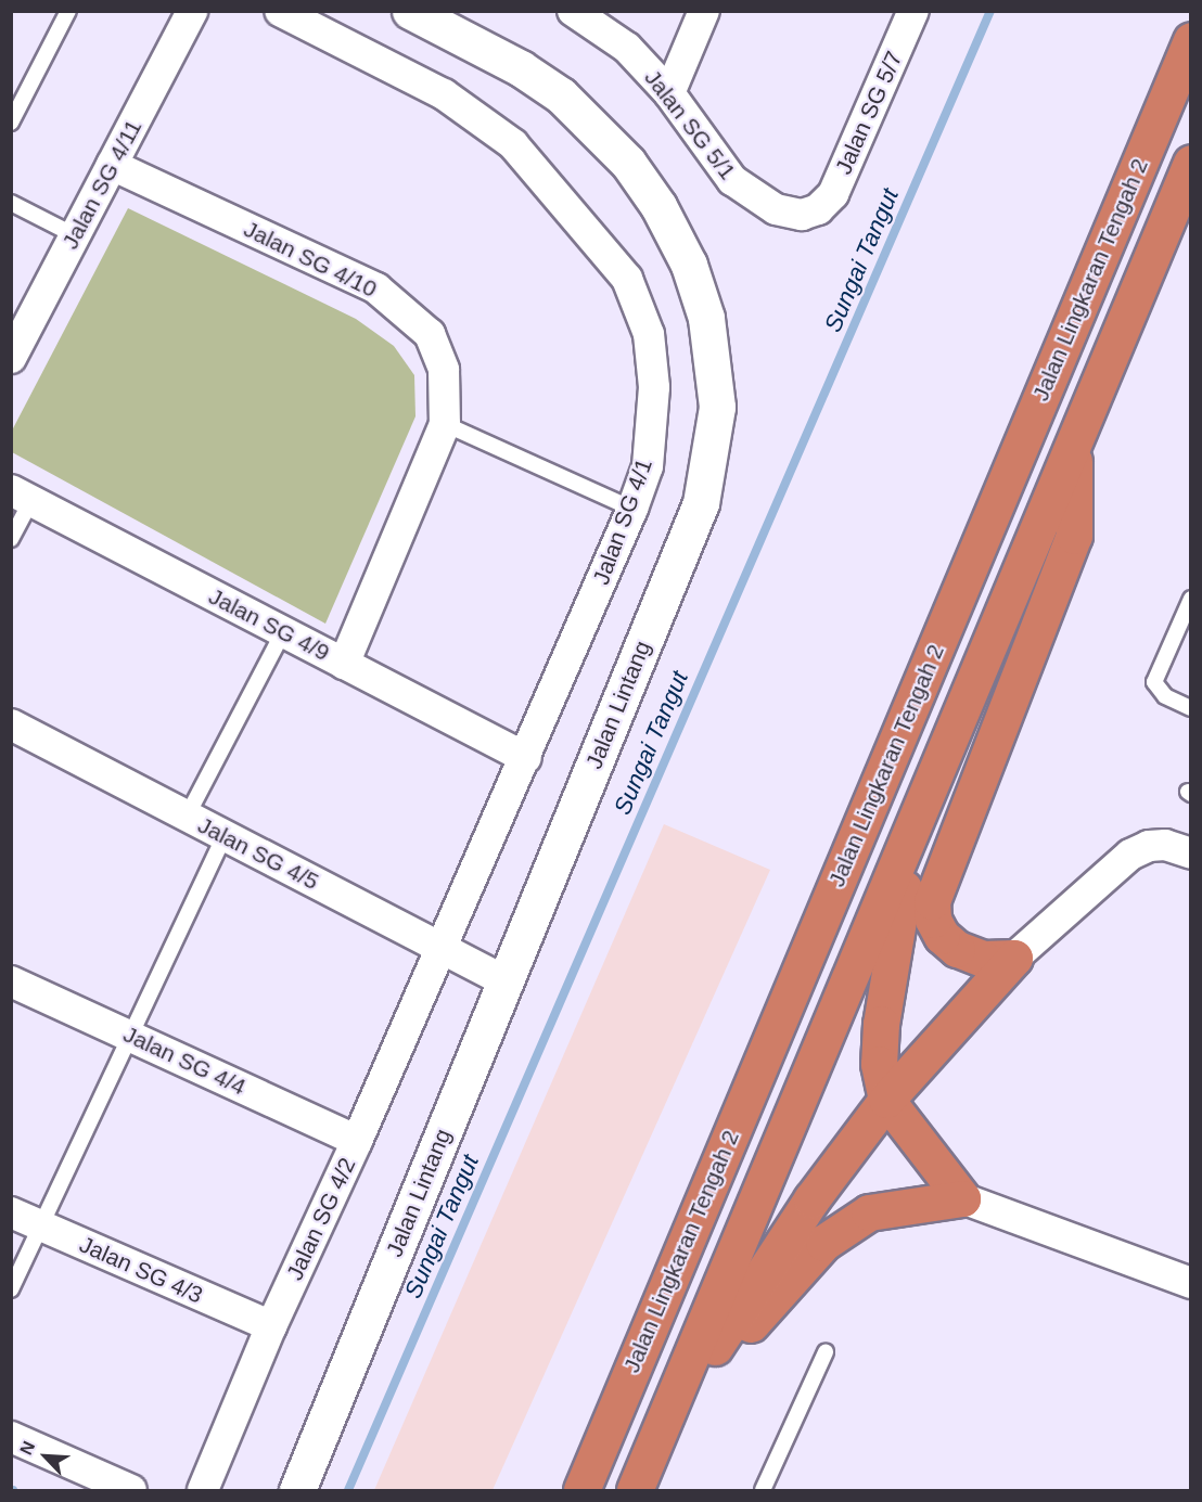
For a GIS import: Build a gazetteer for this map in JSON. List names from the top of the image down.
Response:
{
  "streets": {
    "highway": ["Jalan Lingkaran Tengah 2"],
    "street": [
      "Jalan SG 5/7",
      "Jalan SG 5/1",
      "Jalan SG 4/11",
      "Jalan SG 4/10",
      "Jalan SG 4/1",
      "Jalan SG 4/9",
      "Jalan Lintang",
      "Jalan SG 4/5",
      "Jalan SG 4/4",
      "Jalan SG 4/2",
      "Jalan SG 4/3"
    ]
  },
  "crossings": [
    ["Jalan SG 5/7", "Jalan SG 5/1"],
    ["Jalan SG 4/11", "Jalan SG 4/10"],
    ["Jalan SG 4/10", "Jalan SG 4/9"],
    ["Jalan SG 4/1", "Jalan SG 4/9"],
    ["Jalan SG 4/1", "Jalan SG 4/5"],
    ["Jalan SG 4/1", "Jalan SG 4/2"],
    ["Jalan Lintang", "Jalan SG 4/5"],
    ["Jalan SG 4/5", "Jalan SG 4/2"],
    ["Jalan SG 4/4", "Jalan SG 4/2"],
    ["Jalan SG 4/2", "Jalan SG 4/3"]
  ],
  "water": ["Sungai Tangut"],
  "north": "top left"
}
